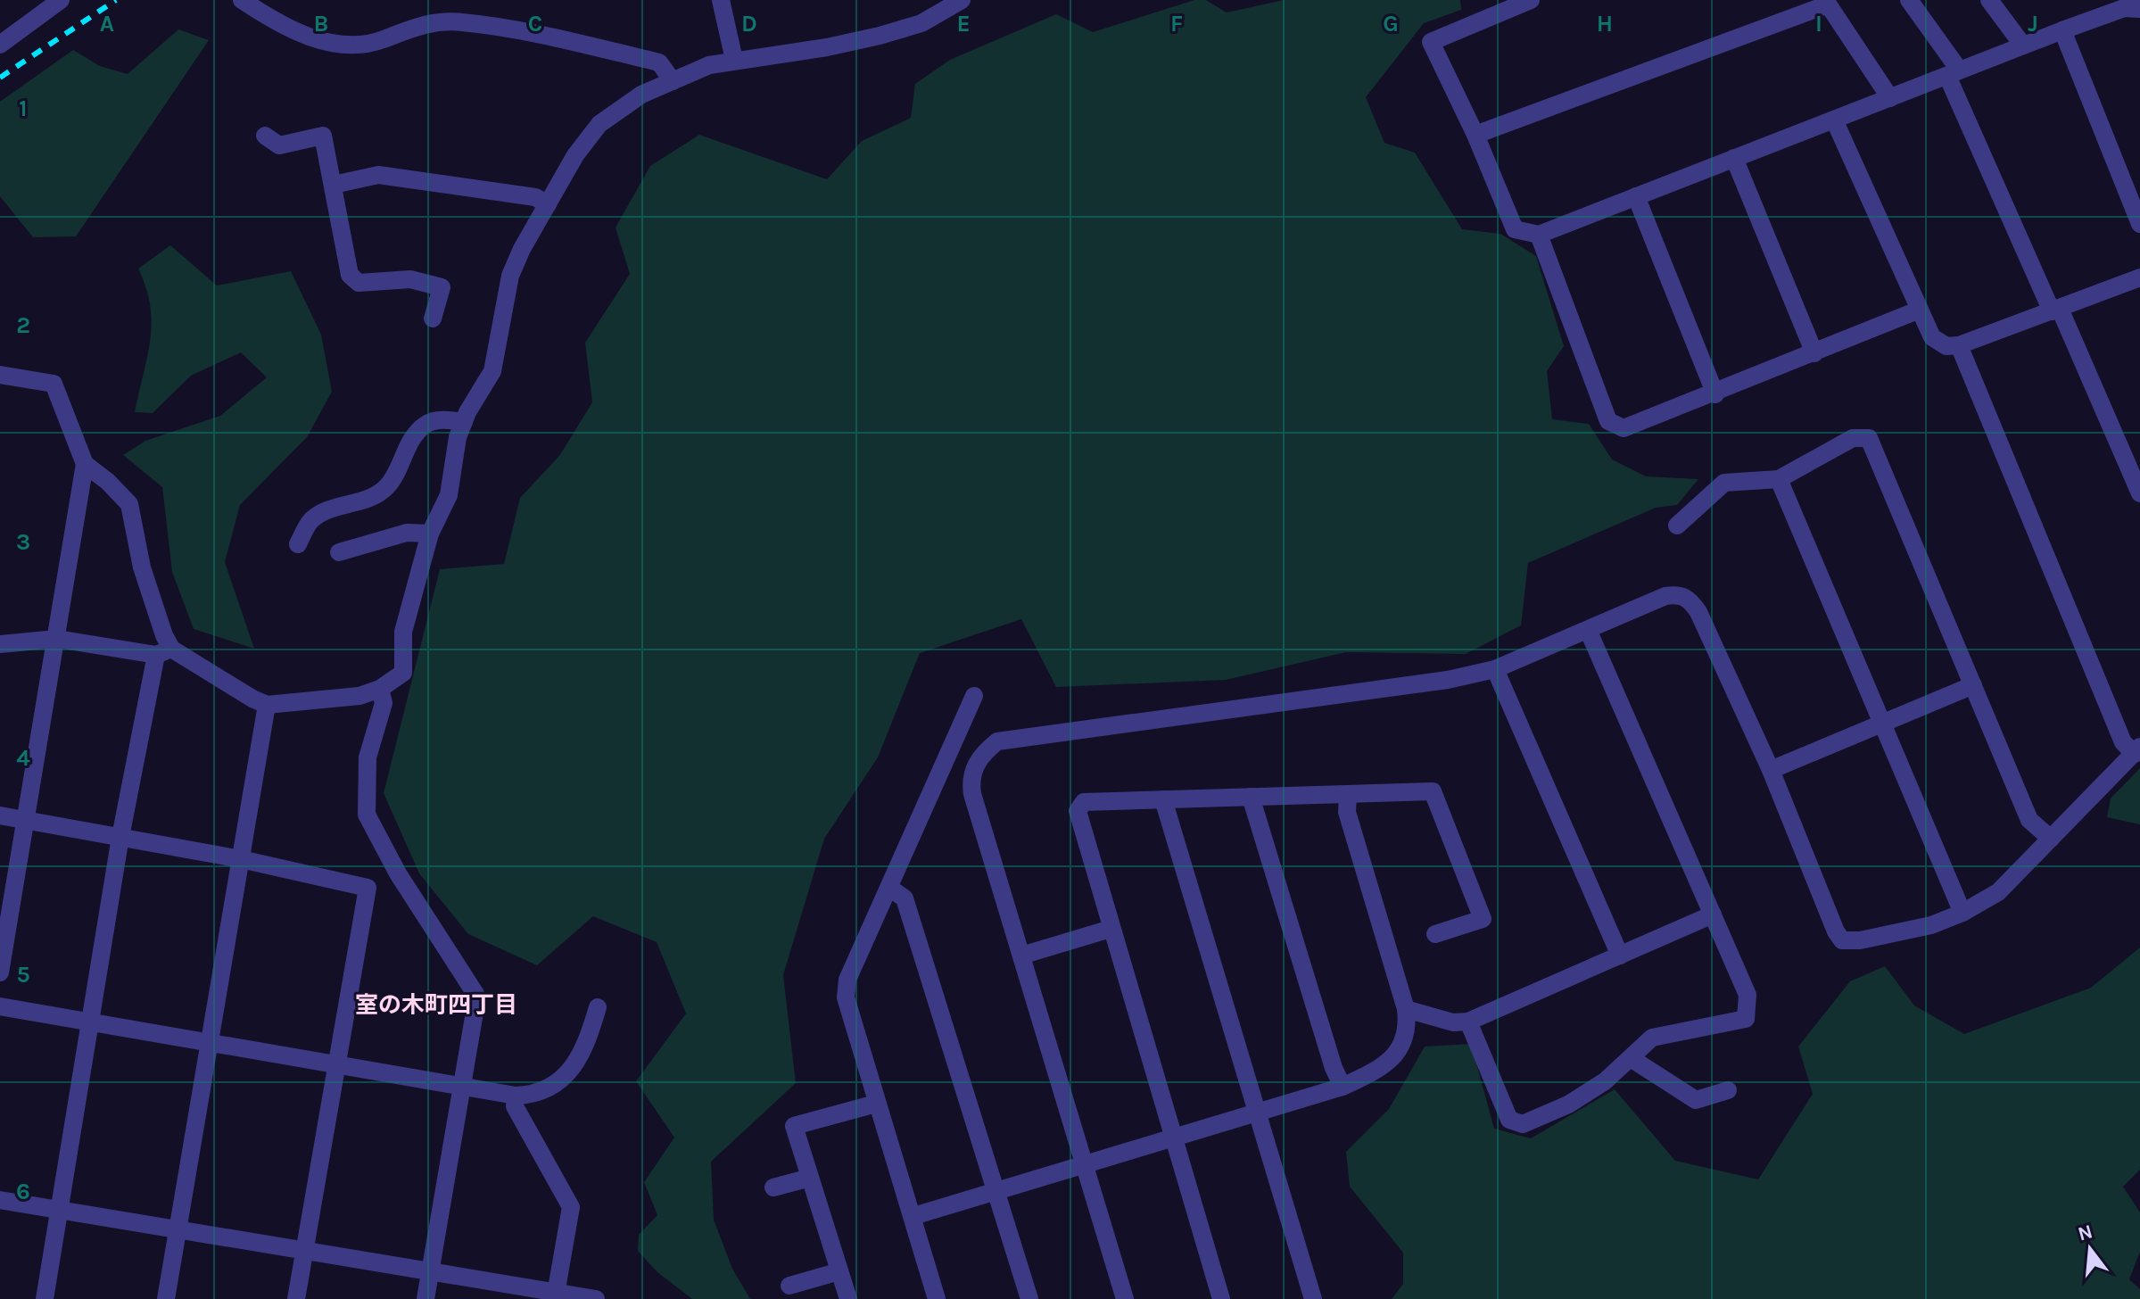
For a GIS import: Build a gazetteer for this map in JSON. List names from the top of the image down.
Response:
{
  "districts": ["室の木町四丁目"],
  "north": "top",
  "grid": {
    "columns": [
      "A",
      "B",
      "C",
      "D",
      "E",
      "F",
      "G",
      "H",
      "I",
      "J"
    ],
    "rows": [
      "1",
      "2",
      "3",
      "4",
      "5",
      "6"
    ]
  }
}
